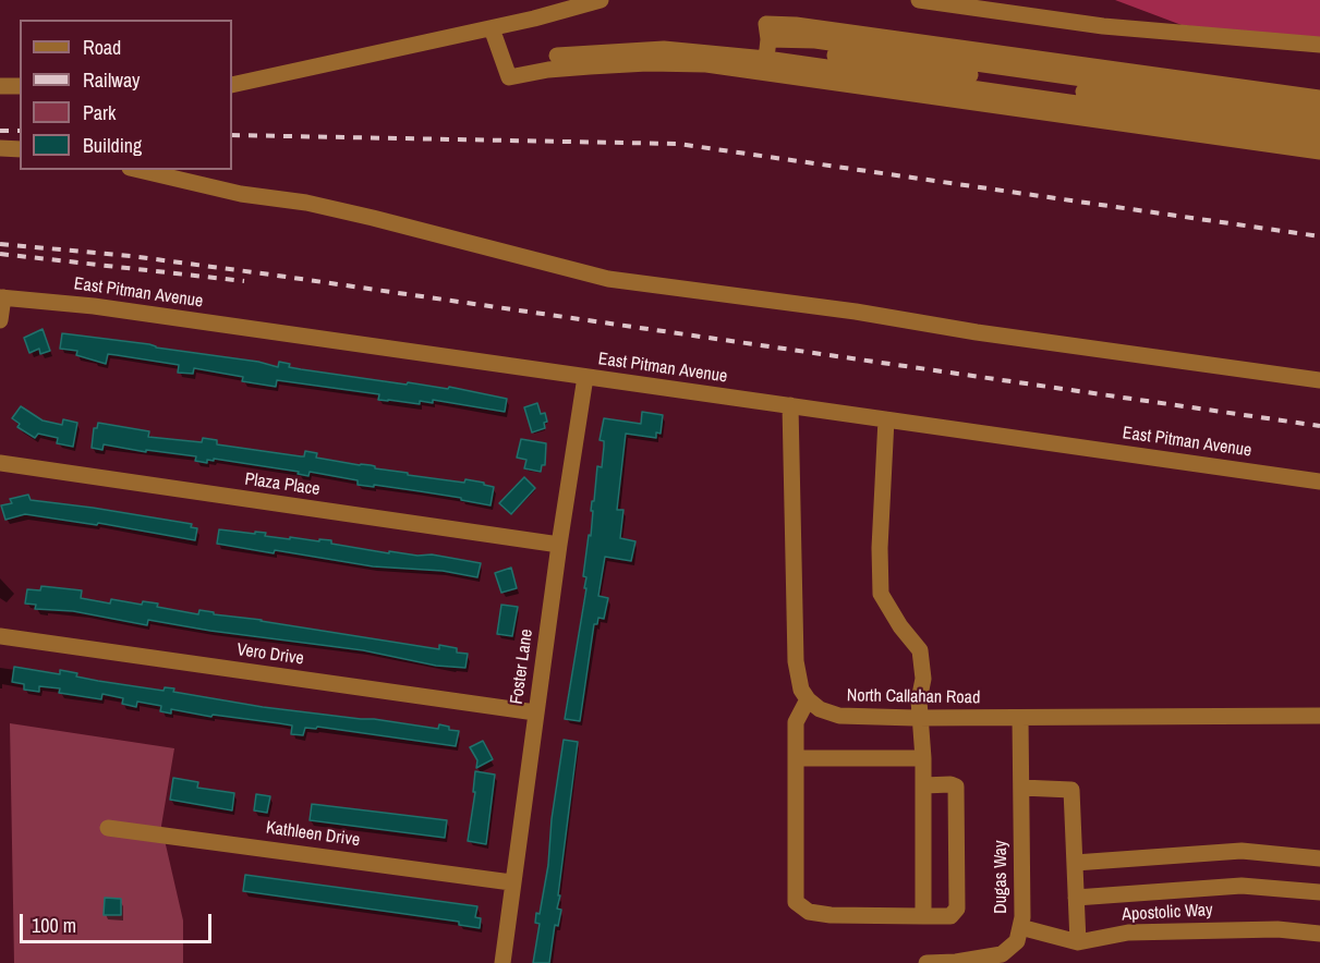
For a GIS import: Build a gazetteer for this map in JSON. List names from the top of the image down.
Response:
{
  "streets": {
    "street": [
      "East Pitman Avenue",
      "Plaza Place",
      "Vero Drive",
      "Foster Lane",
      "North Callahan Road",
      "Kathleen Drive",
      "Dugas Way",
      "Apostolic Way"
    ]
  },
  "crossings": [
    ["East Pitman Avenue", "Foster Lane"],
    ["Plaza Place", "Foster Lane"],
    ["Vero Drive", "Foster Lane"],
    ["Foster Lane", "Kathleen Drive"],
    ["North Callahan Road", "Dugas Way"],
    ["Dugas Way", "Apostolic Way"]
  ],
  "legend": [
    "Road",
    "Railway",
    "Park",
    "Building"
  ],
  "scale_bar": "100 m"
}
